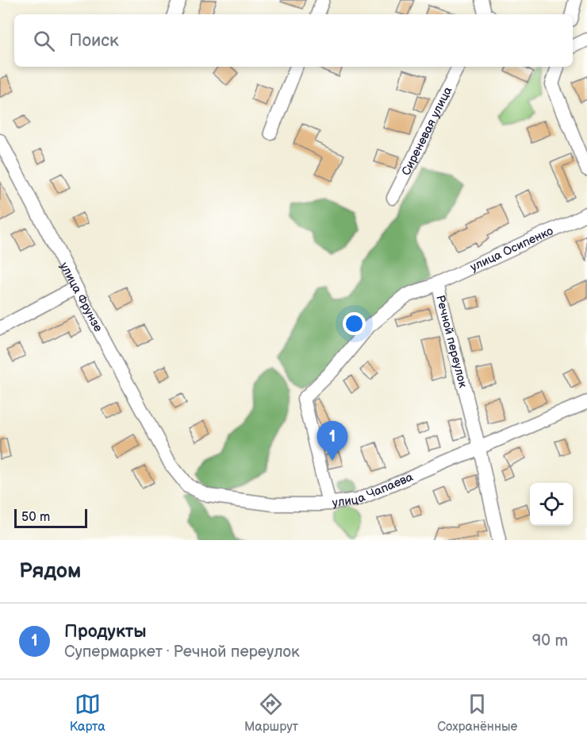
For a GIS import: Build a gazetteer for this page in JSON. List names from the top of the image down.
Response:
{
  "streets": {
    "street": [
      "Сиреневая улица",
      "улица Осипенко",
      "улица Фрунзе",
      "Речной переулок",
      "улица Чапаева"
    ]
  },
  "crossings": [
    ["улица Осипенко", "Речной переулок"],
    ["улица Фрунзе", "улица Чапаева"],
    ["Речной переулок", "улица Чапаева"]
  ],
  "scale_bar": "50 m",
  "page": {
    "search": "Поиск",
    "pins": "1",
    "scale": "50 m",
    "heading": "Рядом",
    "list": [
      {
        "mark": "1",
        "name": "Продукты",
        "note": "Супермаркет · Речной переулок",
        "value": "90 m"
      }
    ],
    "nav": ["Карта", "Маршрут", "Сохранённые"]
  }
}
